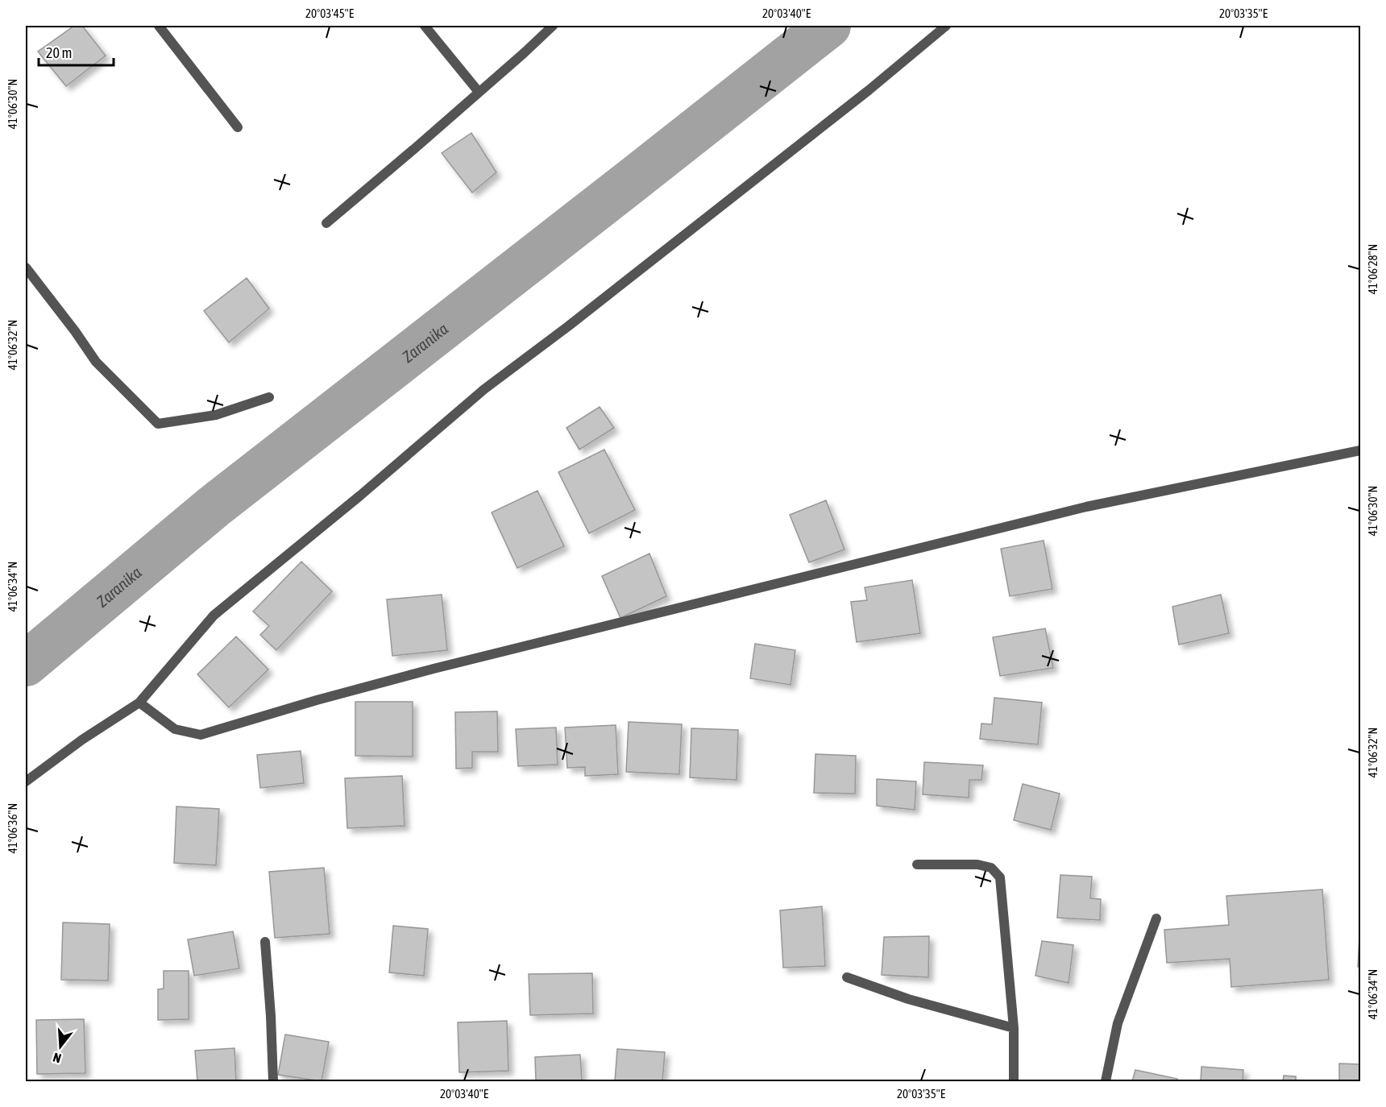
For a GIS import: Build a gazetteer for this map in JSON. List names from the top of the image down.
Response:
{
  "water": ["Zaranika"],
  "scale_bar": "20 m",
  "north": "bottom",
  "coordinates": [
    "20°03'45\"E",
    "20°03'40\"E",
    "20°03'35\"E",
    "41°06'30\"N",
    "41°06'28\"N",
    "41°06'32\"N",
    "41°06'34\"N",
    "41°06'36\"N"
  ]
}
